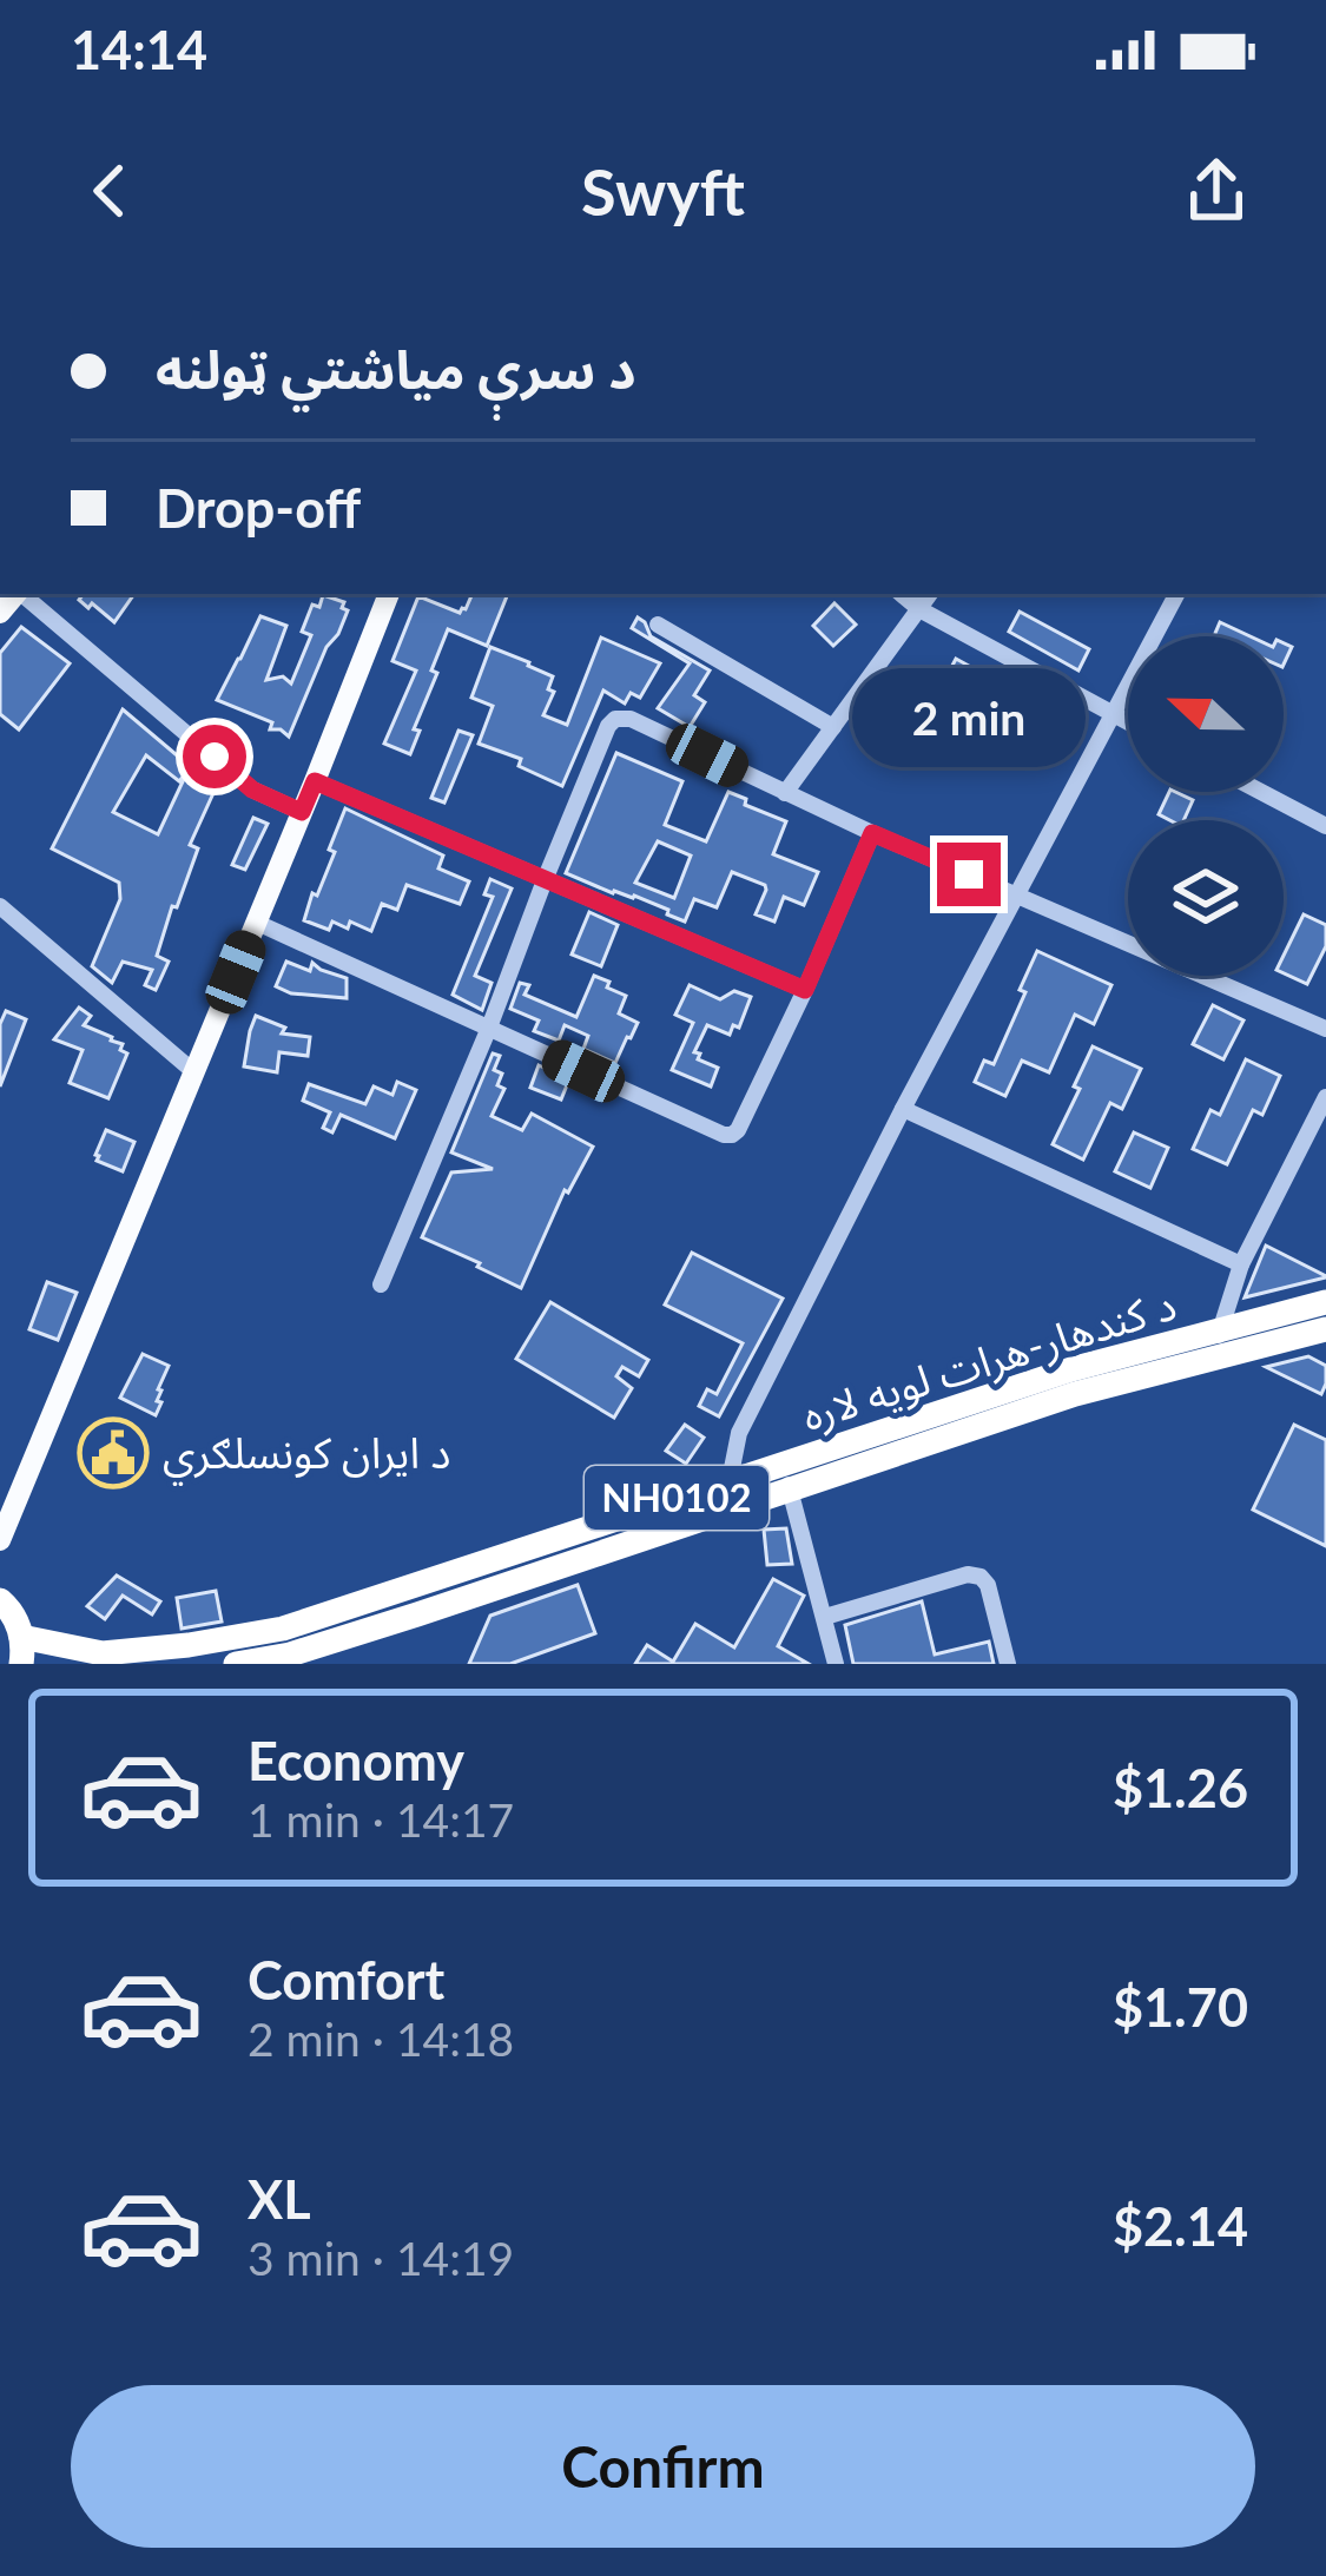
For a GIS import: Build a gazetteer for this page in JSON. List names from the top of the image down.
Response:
{
  "streets": {
    "highway": ["د کندهار-هرات لويه لاره", "NH0102"]
  },
  "crossings": [
    ["د کندهار-هرات لويه لاره", "NH0102"]
  ],
  "places": {
    "public building": ["د ايران کونسلګري"]
  },
  "north": "left",
  "page": {
    "status": "14:14",
    "header": "Swyft",
    "banner": ["د سرې مياشتي ټولنه", "Drop-off"],
    "bubble": "2 min",
    "list": [
      {
        "name": "Economy",
        "note": "1 min · 14:17",
        "value": "$1.26"
      },
      {
        "name": "Comfort",
        "note": "2 min · 14:18",
        "value": "$1.70"
      },
      {
        "name": "XL",
        "note": "3 min · 14:19",
        "value": "$2.14"
      }
    ],
    "buttons": "Confirm"
  }
}
